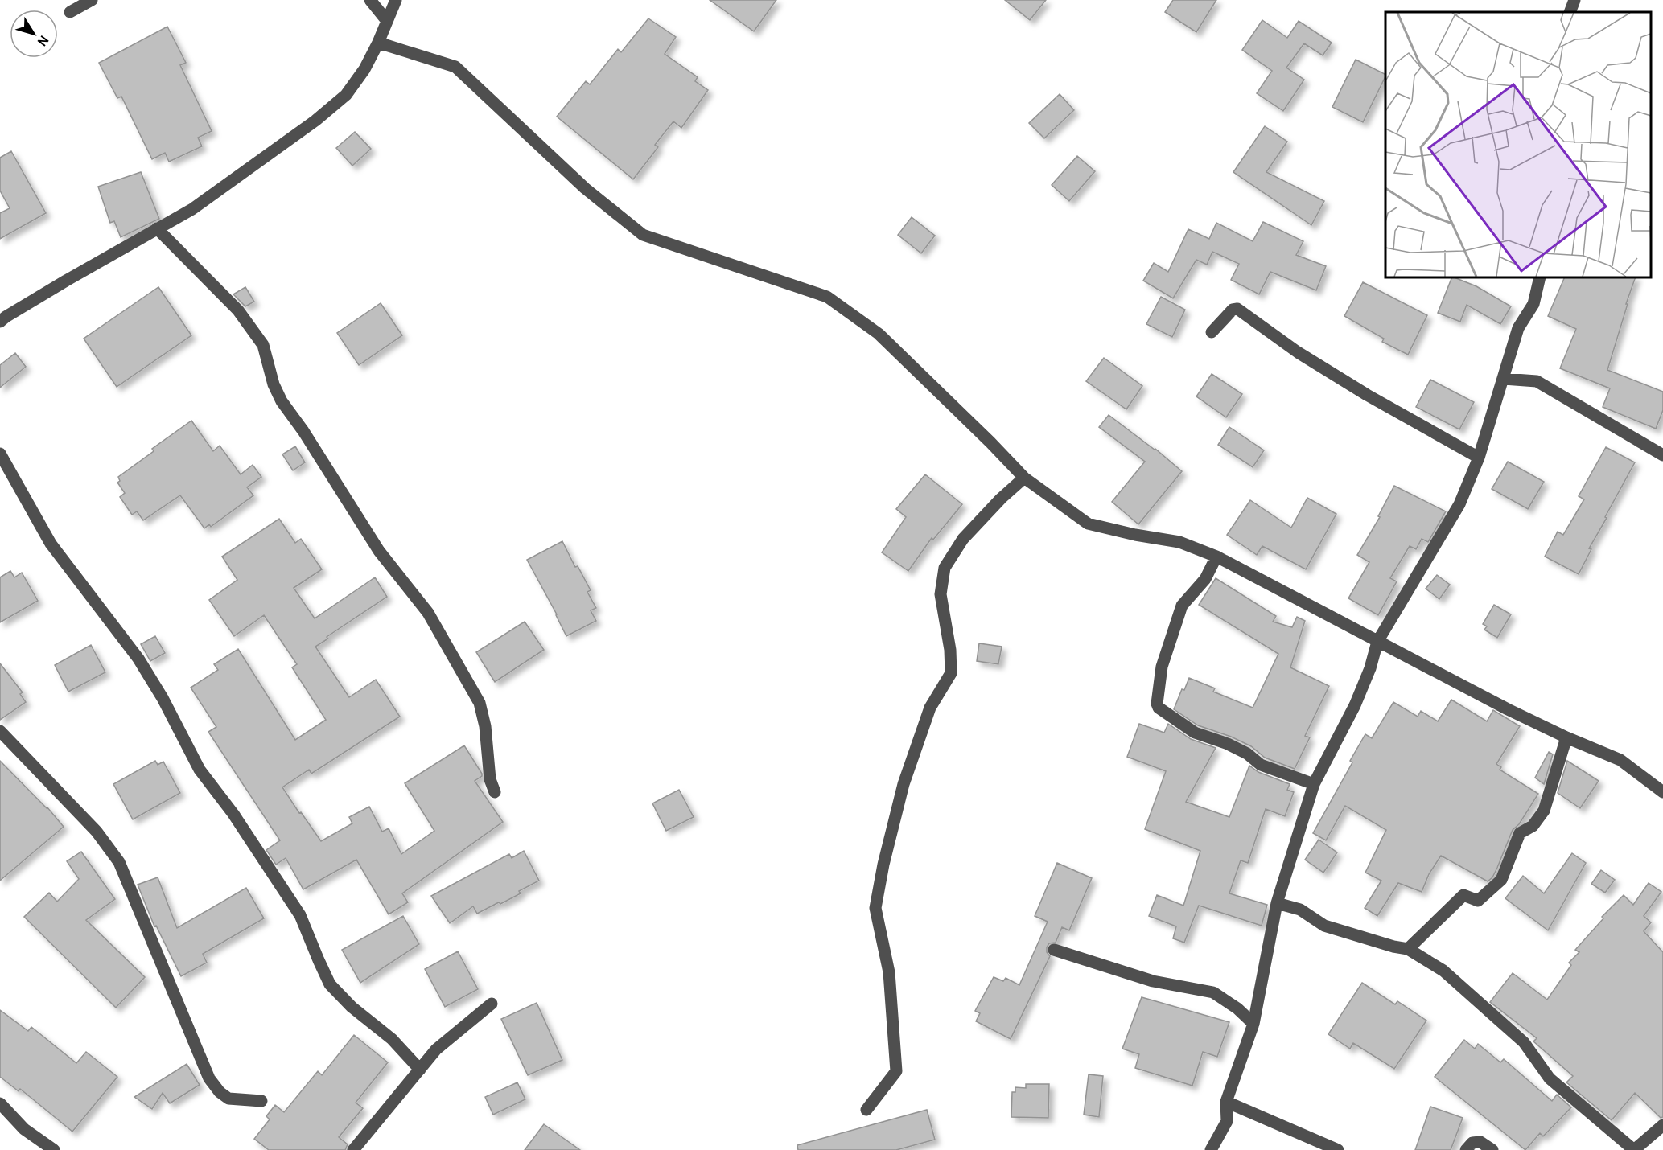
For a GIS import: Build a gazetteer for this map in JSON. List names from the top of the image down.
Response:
{
  "north": "bottom right"
}
